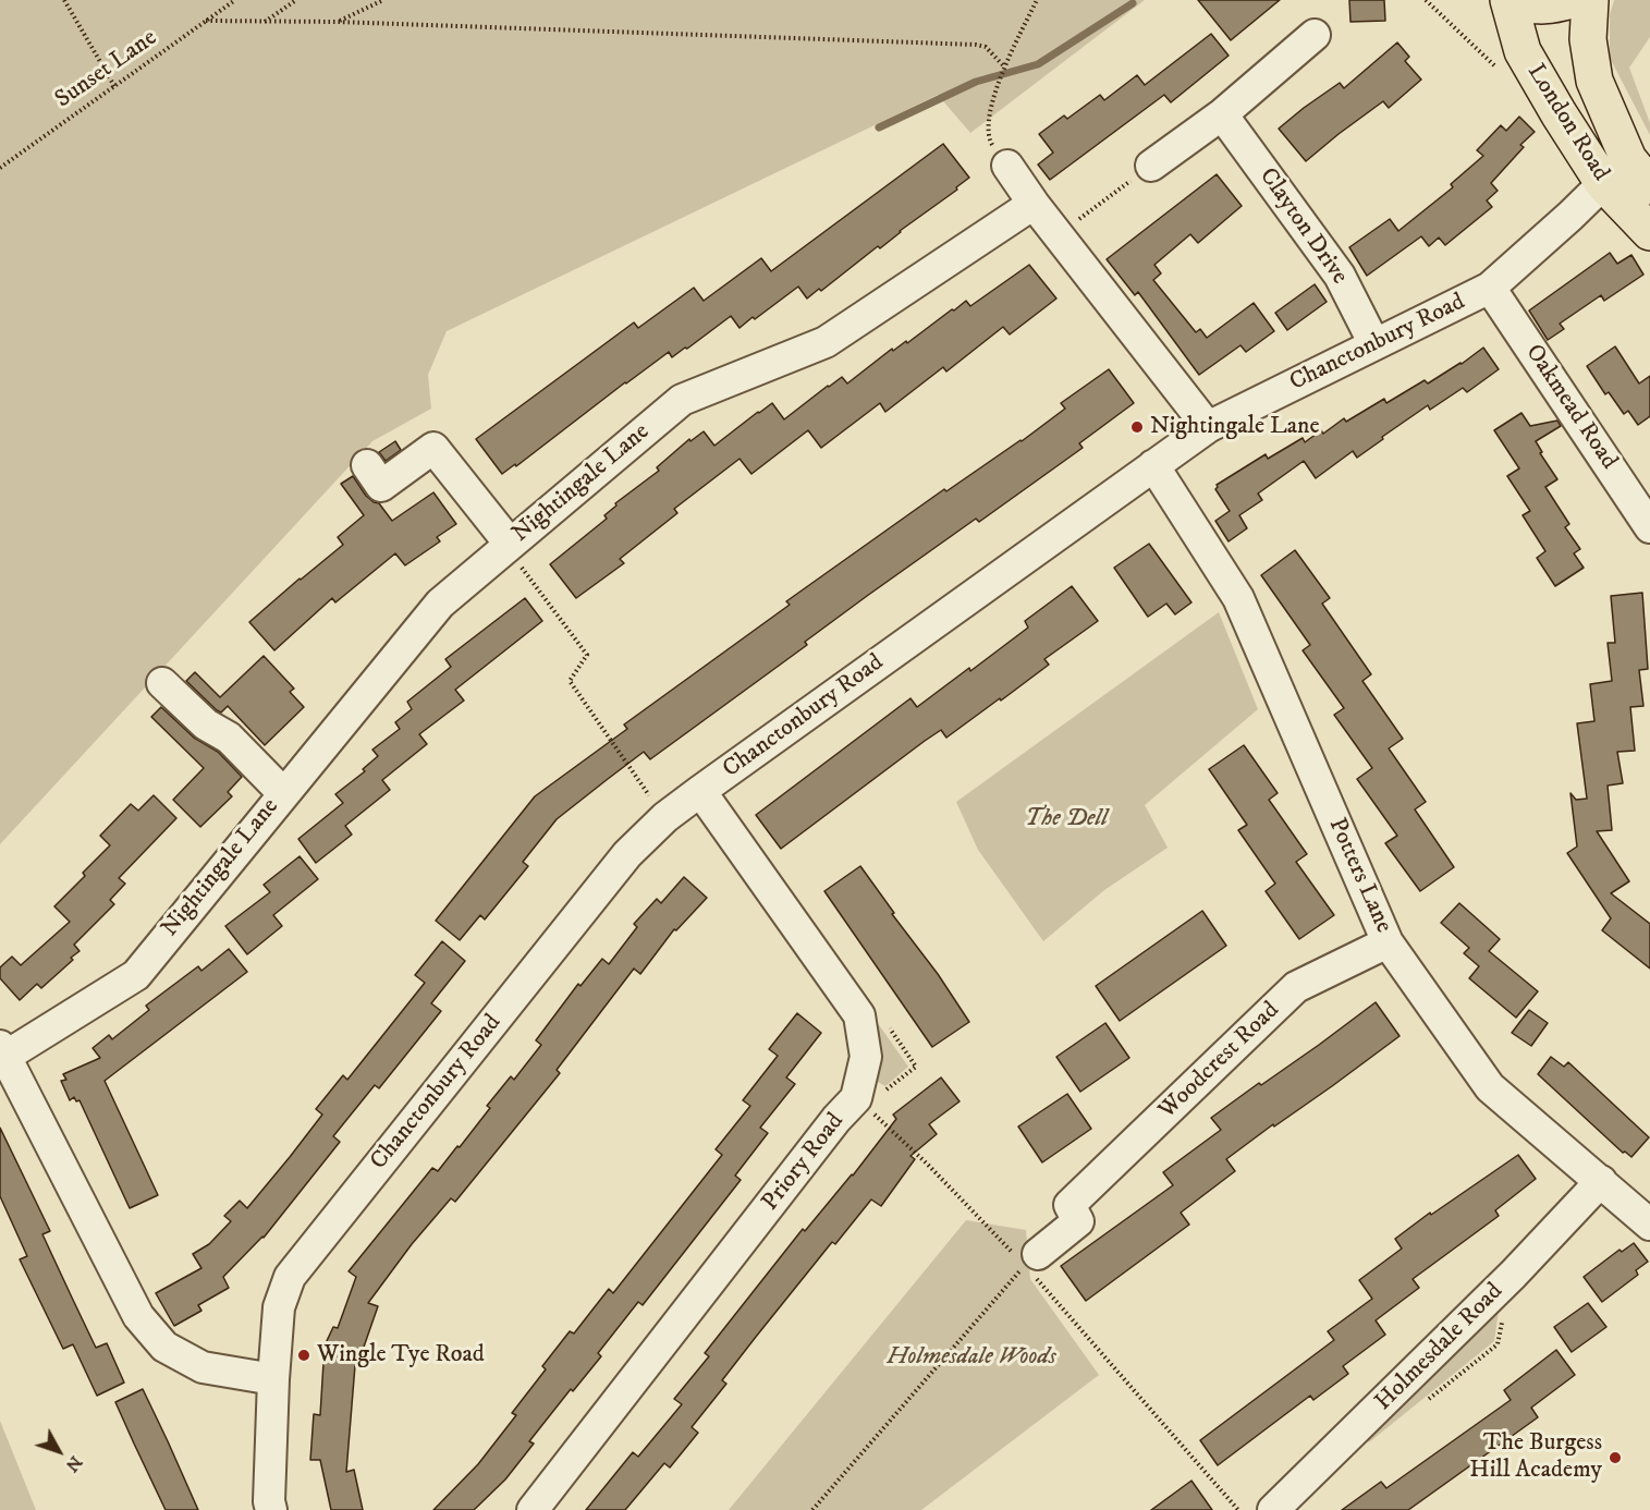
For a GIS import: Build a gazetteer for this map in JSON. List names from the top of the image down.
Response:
{
  "streets": {
    "main road": ["London Road"],
    "street": [
      "Clayton Drive",
      "Chanctonbury Road",
      "Oakmead Road",
      "Nightingale Lane",
      "Potters Lane",
      "Woodcrest Road",
      "Priory Road",
      "Holmesdale Road"
    ],
    "path": ["Sunset Lane"]
  },
  "crossings": [
    ["London Road", "Chanctonbury Road"],
    ["Clayton Drive", "Chanctonbury Road"],
    ["Chanctonbury Road", "Oakmead Road"],
    ["Chanctonbury Road", "Potters Lane"],
    ["Chanctonbury Road", "Priory Road"],
    ["Potters Lane", "Woodcrest Road"],
    ["Potters Lane", "Holmesdale Road"]
  ],
  "parks": ["The Dell", "Holmesdale Woods"],
  "places": ["Nightingale Lane", "Wingle Tye Road", "The Burgess Hill Academy"],
  "north": "bottom right"
}
